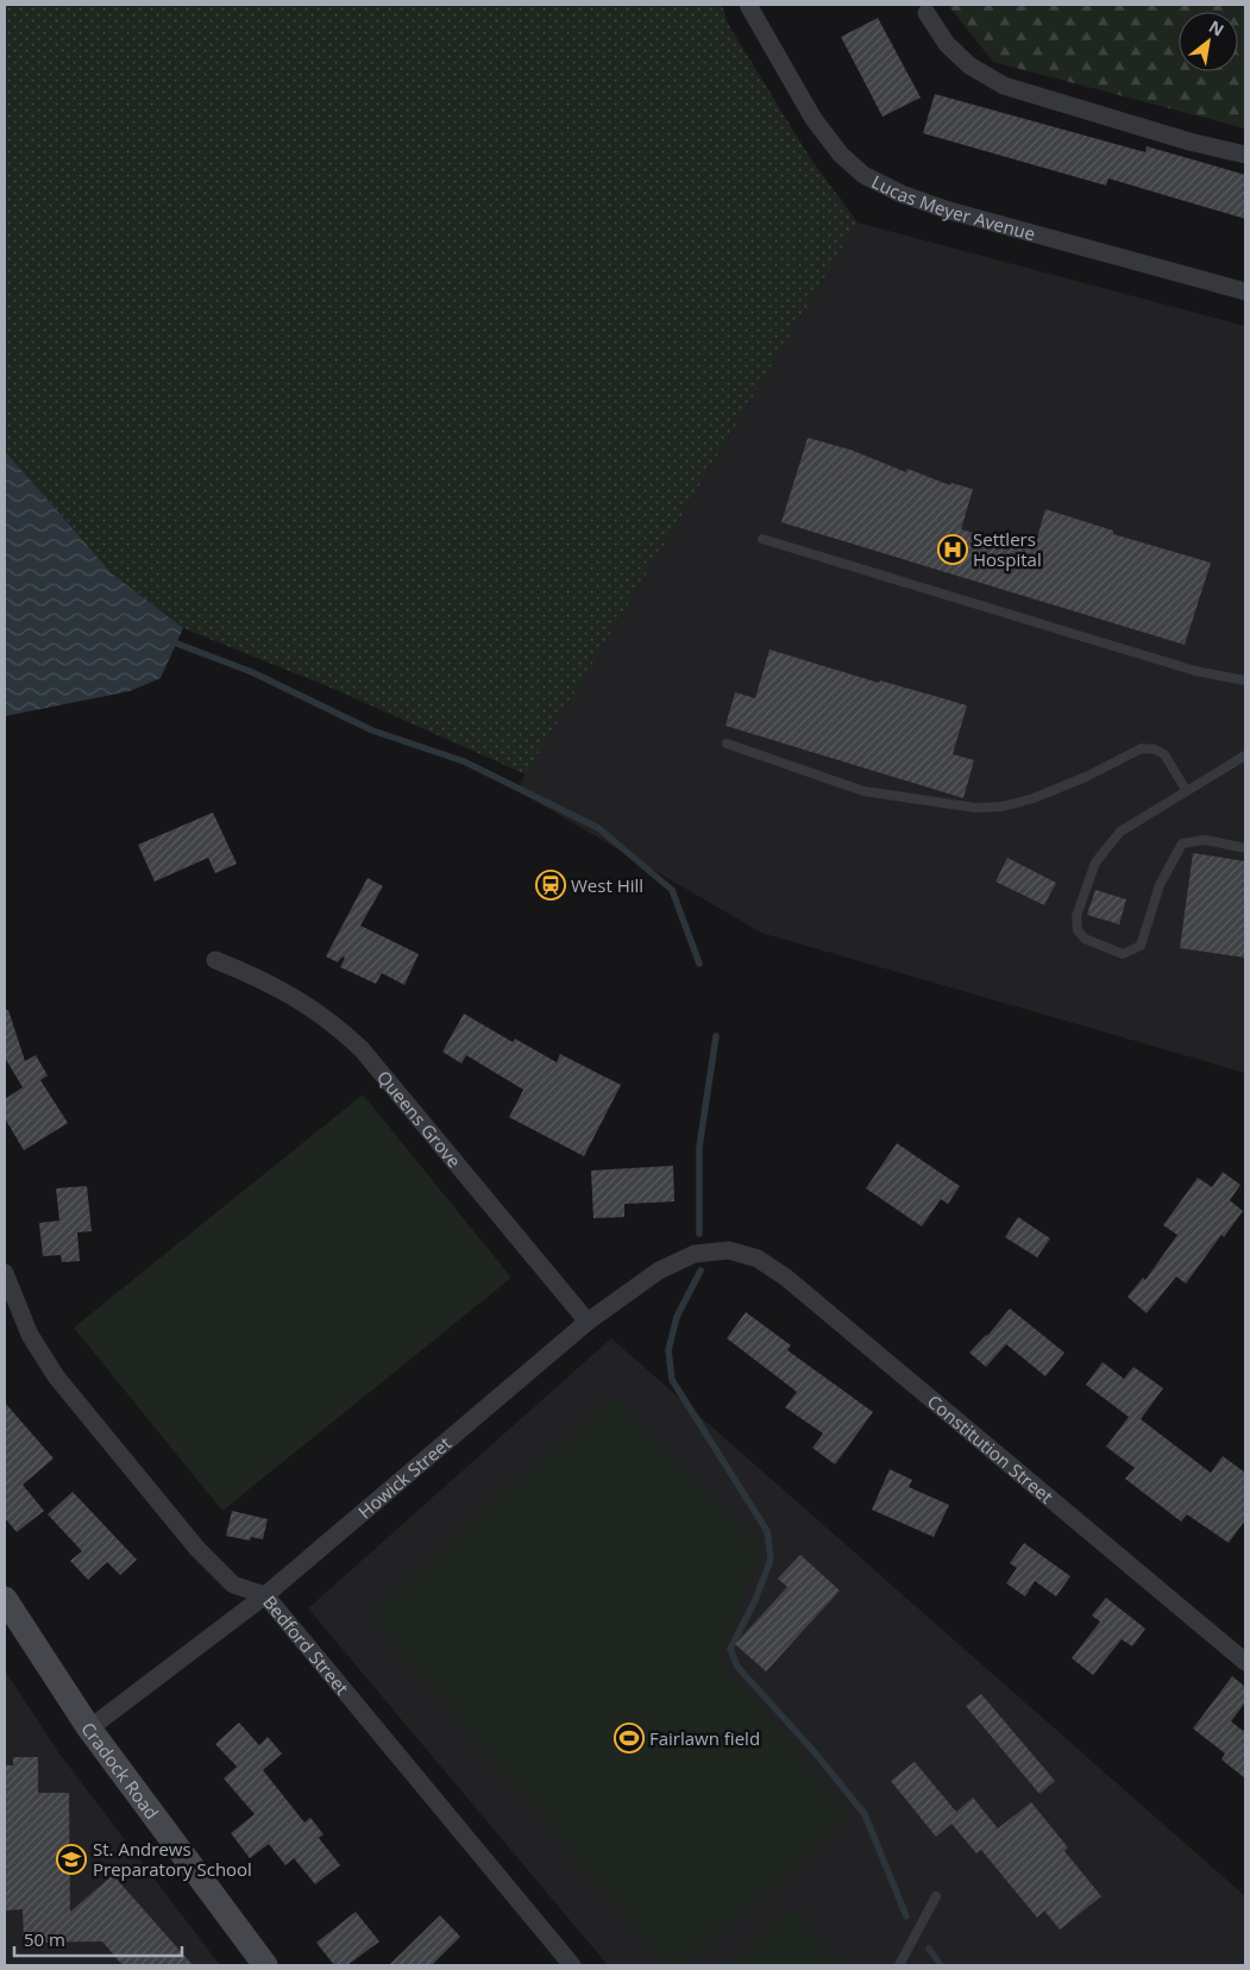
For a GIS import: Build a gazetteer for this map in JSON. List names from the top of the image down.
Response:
{
  "streets": {
    "main road": ["Cradock Road"],
    "street": [
      "Lucas Meyer Avenue",
      "Queens Grove",
      "Constitution Street",
      "Howick Street",
      "Bedford Street"
    ]
  },
  "crossings": [
    ["Queens Grove", "Howick Street"],
    ["Constitution Street", "Howick Street"],
    ["Howick Street", "Bedford Street"],
    ["Howick Street", "Cradock Road"]
  ],
  "places": {
    "hospital": ["Settlers Hospital"],
    "station": ["West Hill"],
    "sports": ["Fairlawn field"],
    "school or university": ["St. Andrews Preparatory School"]
  },
  "scale_bar": "50 m",
  "north": "top right"
}
